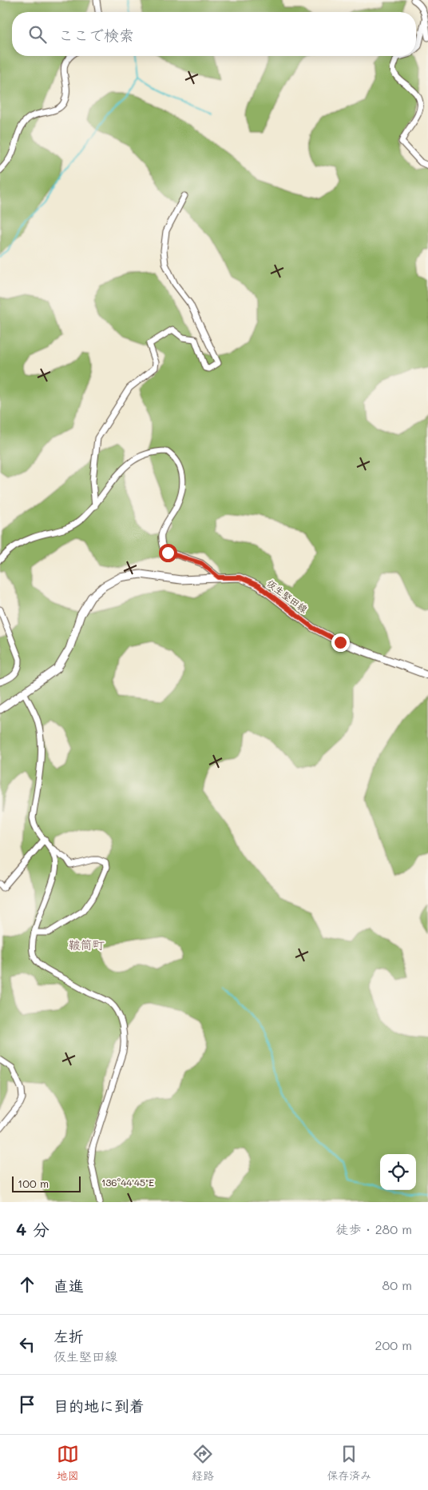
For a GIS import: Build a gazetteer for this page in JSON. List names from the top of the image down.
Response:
{
  "streets": {
    "main road": ["仮生堅田線"]
  },
  "districts": ["鞁筒町"],
  "scale_bar": "100 m",
  "page": {
    "search": "ここで検索",
    "scale": "100 m",
    "heading": ["4 分", "徒歩 · 280 m"],
    "list": [
      ["直進", "80 m"],
      ["左折", "仮生堅田線", "200 m"],
      "目的地に到着"
    ],
    "nav": ["地図", "経路", "保存済み"]
  },
  "coordinates": ["136°44'45\"E"]
}
